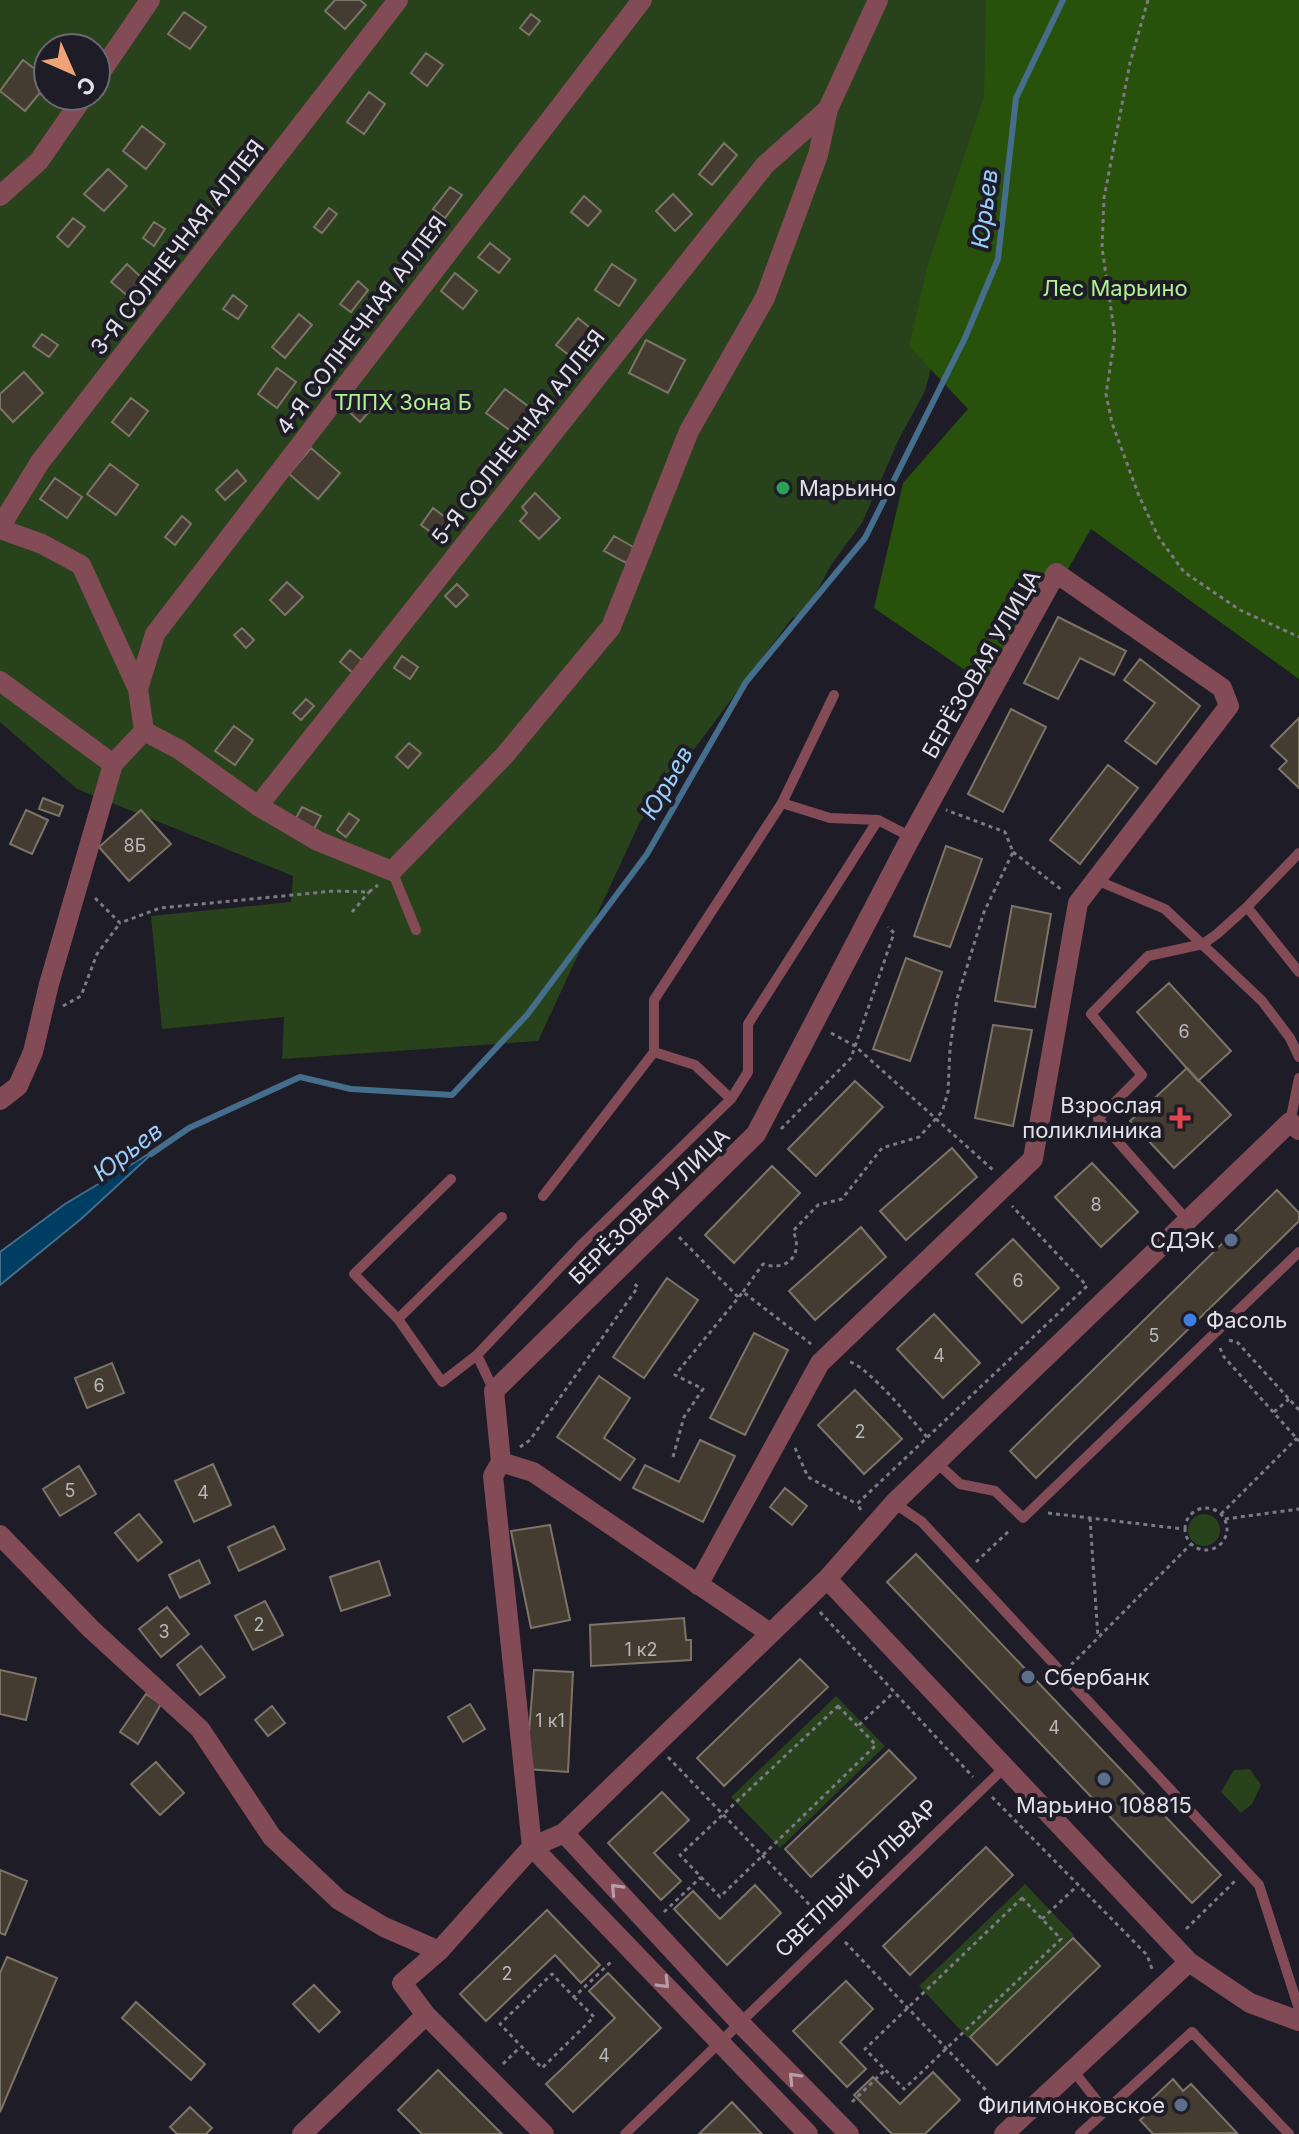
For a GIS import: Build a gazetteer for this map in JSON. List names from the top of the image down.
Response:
{
  "streets": {
    "street": [
      "3-Я СОЛНЕЧНАЯ АЛЛЕЯ",
      "4-Я СОЛНЕЧНАЯ АЛЛЕЯ",
      "5-Я СОЛНЕЧНАЯ АЛЛЕЯ",
      "БЕРЁЗОВАЯ УЛИЦА"
    ],
    "lane": ["СВЕТЛЫЙ БУЛЬВАР"]
  },
  "water": ["Юрьев"],
  "parks": ["Лес Марьино", "ТЛПХ Зона Б"],
  "places": {
    "other": [
      "Марьино",
      "СДЭК",
      "Фасоль",
      "Сбербанк",
      "Марьино 108815",
      "Филимонковское"
    ],
    "health": ["Взрослая поликлиника"]
  },
  "house_numbers": [
    "8Б",
    "6",
    "8",
    "6",
    "5",
    "4",
    "6",
    "2",
    "5",
    "4",
    "2",
    "3",
    "1 к2",
    "1 к1",
    "4",
    "2",
    "4"
  ],
  "north": "bottom right"
}
